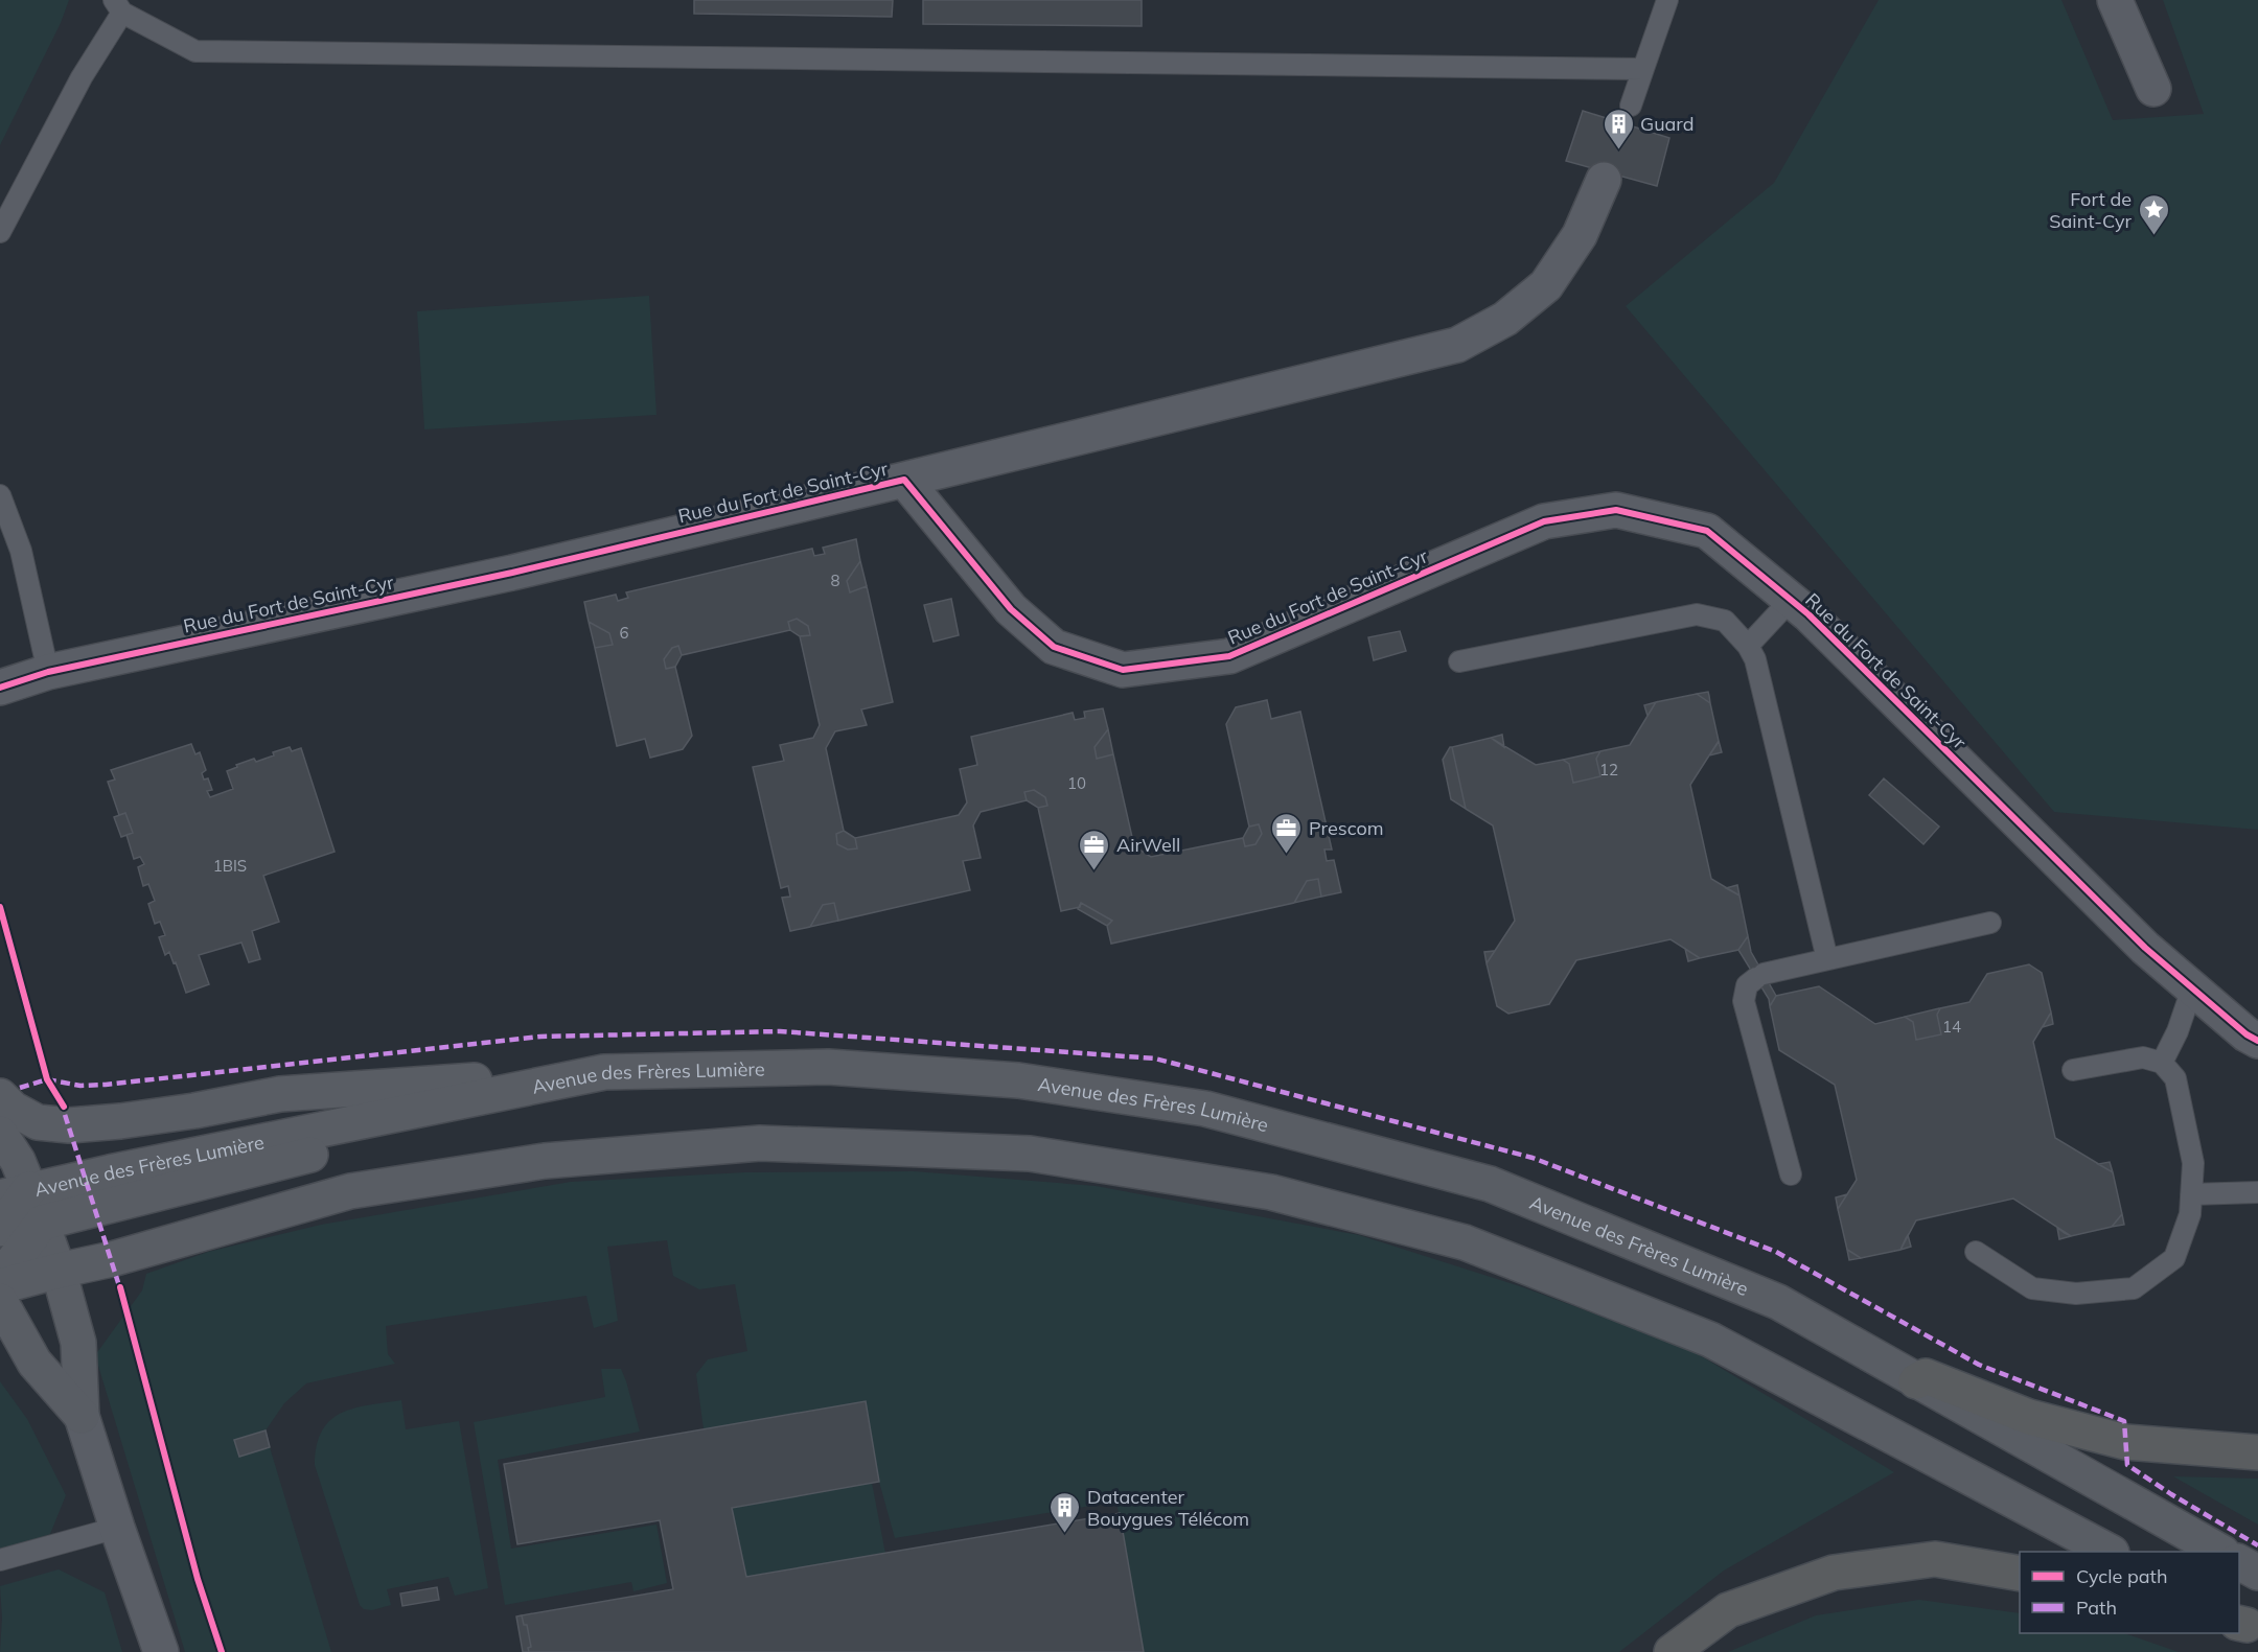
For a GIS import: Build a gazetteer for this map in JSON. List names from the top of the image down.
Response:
{
  "streets": {
    "main road": ["Avenue des Frères Lumière"],
    "street": ["Rue du Fort de Saint-Cyr"]
  },
  "places": {
    "building": ["Guard", "Datacenter Bouygues Télécom"],
    "place": ["Fort de Saint-Cyr"],
    "office": ["Prescom", "AirWell"]
  },
  "house_numbers": [
    "8",
    "6",
    "12",
    "10",
    "1BIS",
    "14"
  ],
  "legend": ["Cycle path", "Path"]
}
